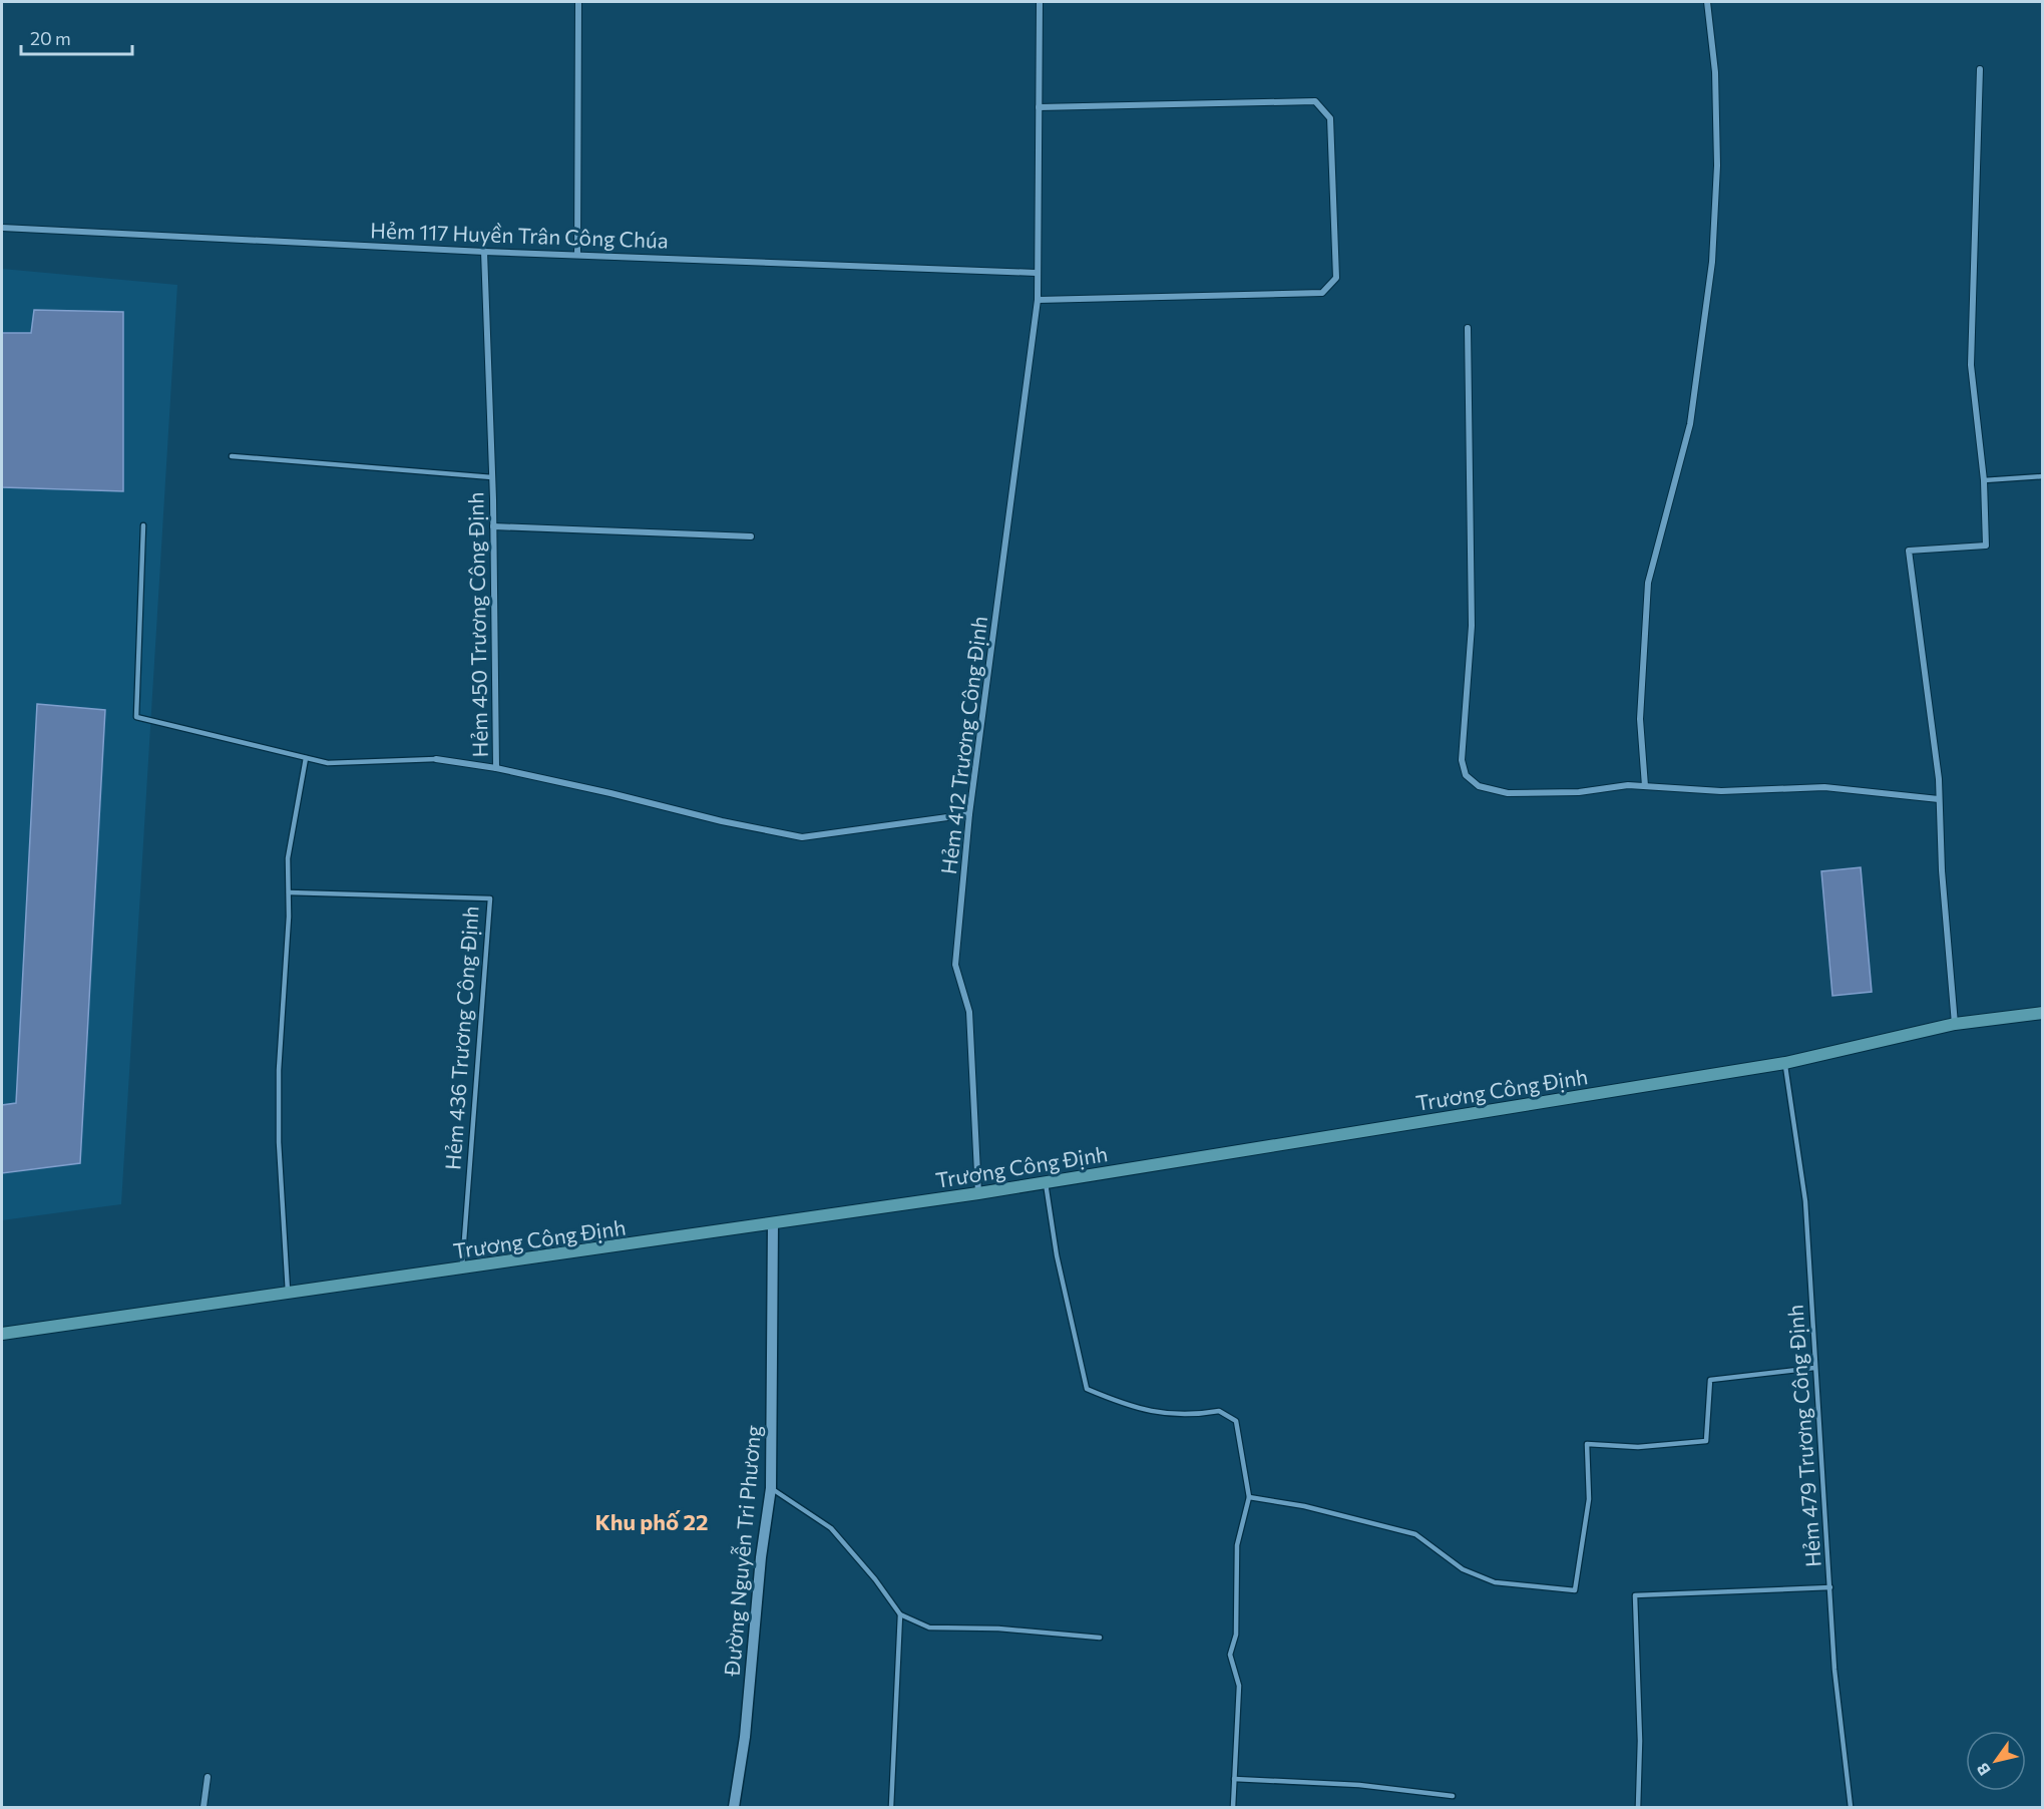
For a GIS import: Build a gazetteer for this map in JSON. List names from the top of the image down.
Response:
{
  "streets": {
    "main road": ["Trương Công Định"],
    "street": [
      "Hẻm 117 Huyền Trân Công Chúa",
      "Hẻm 450 Trương Công Định",
      "Hẻm 412 Trương Công Định",
      "Đường Nguyễn Tri Phương"
    ],
    "lane": ["Hẻm 436 Trương Công Định", "Hẻm 479 Trương Công Định"]
  },
  "crossings": [
    ["Hẻm 117 Huyền Trân Công Chúa", "Hẻm 450 Trương Công Định"],
    ["Hẻm 450 Trương Công Định", "Hẻm 412 Trương Công Định"],
    ["Hẻm 412 Trương Công Định", "Trương Công Định"],
    ["Hẻm 436 Trương Công Định", "Trương Công Định"],
    ["Trương Công Định", "Hẻm 479 Trương Công Định"],
    ["Trương Công Định", "Đường Nguyễn Tri Phương"]
  ],
  "districts": ["Khu phố 22"],
  "scale_bar": "20 m",
  "north": "bottom left"
}
